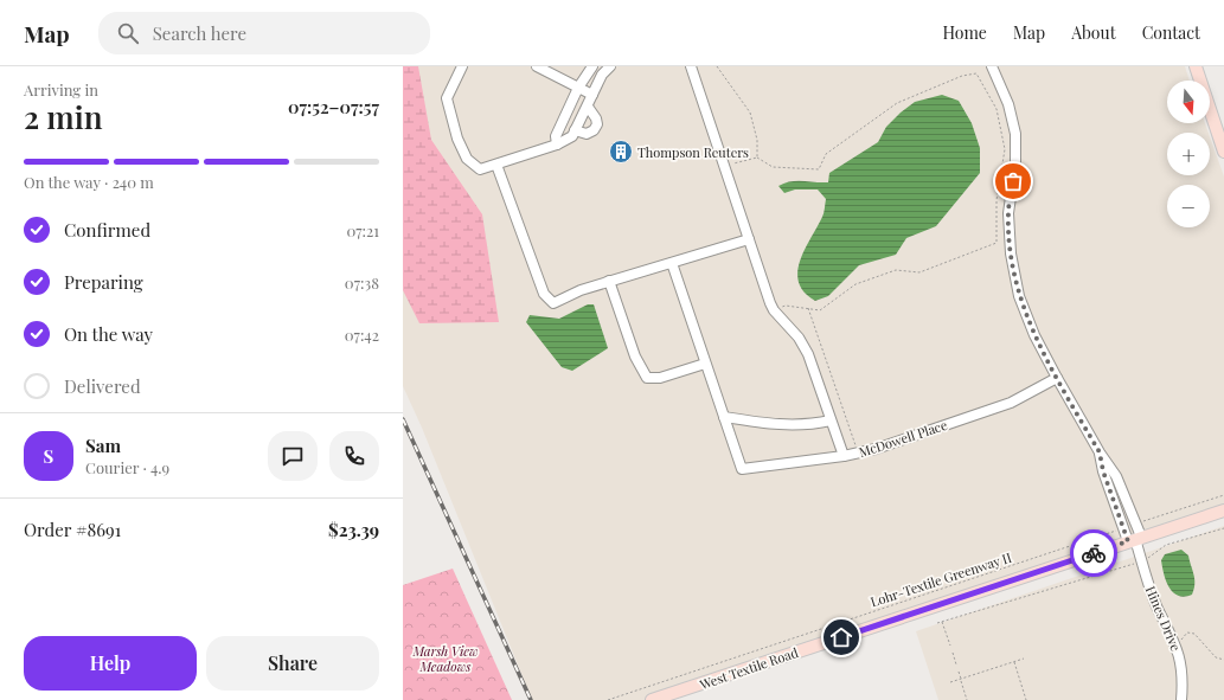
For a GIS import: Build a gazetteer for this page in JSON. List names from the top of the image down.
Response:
{
  "streets": {
    "main road": ["West Textile Road"],
    "street": ["McDowell Place", "Hines Drive"],
    "path": ["Lohr-Textile Greenway II"]
  },
  "crossings": [
    ["Hines Drive", "West Textile Road"]
  ],
  "parks": ["Marsh View Meadows"],
  "places": {
    "building": ["Thompson Reuters"]
  },
  "north": "bottom",
  "page": {
    "header": "Map",
    "search": "Search here",
    "nav": [
      "Home",
      "Map",
      "About",
      "Contact"
    ],
    "heading": ["2 min", "Arriving in", "07:52–07:57"],
    "panel": [
      "Sam",
      "Courier · 4.9",
      "Order #8691",
      "$23.39"
    ],
    "map_buttons": ["+", "−"],
    "bar": "On the way · 240 m",
    "list": [
      ["Confirmed", "07:21"],
      ["Preparing", "07:38"],
      ["On the way", "07:42"],
      "Delivered"
    ],
    "round": "S",
    "buttons": ["Help", "Share"]
  }
}
